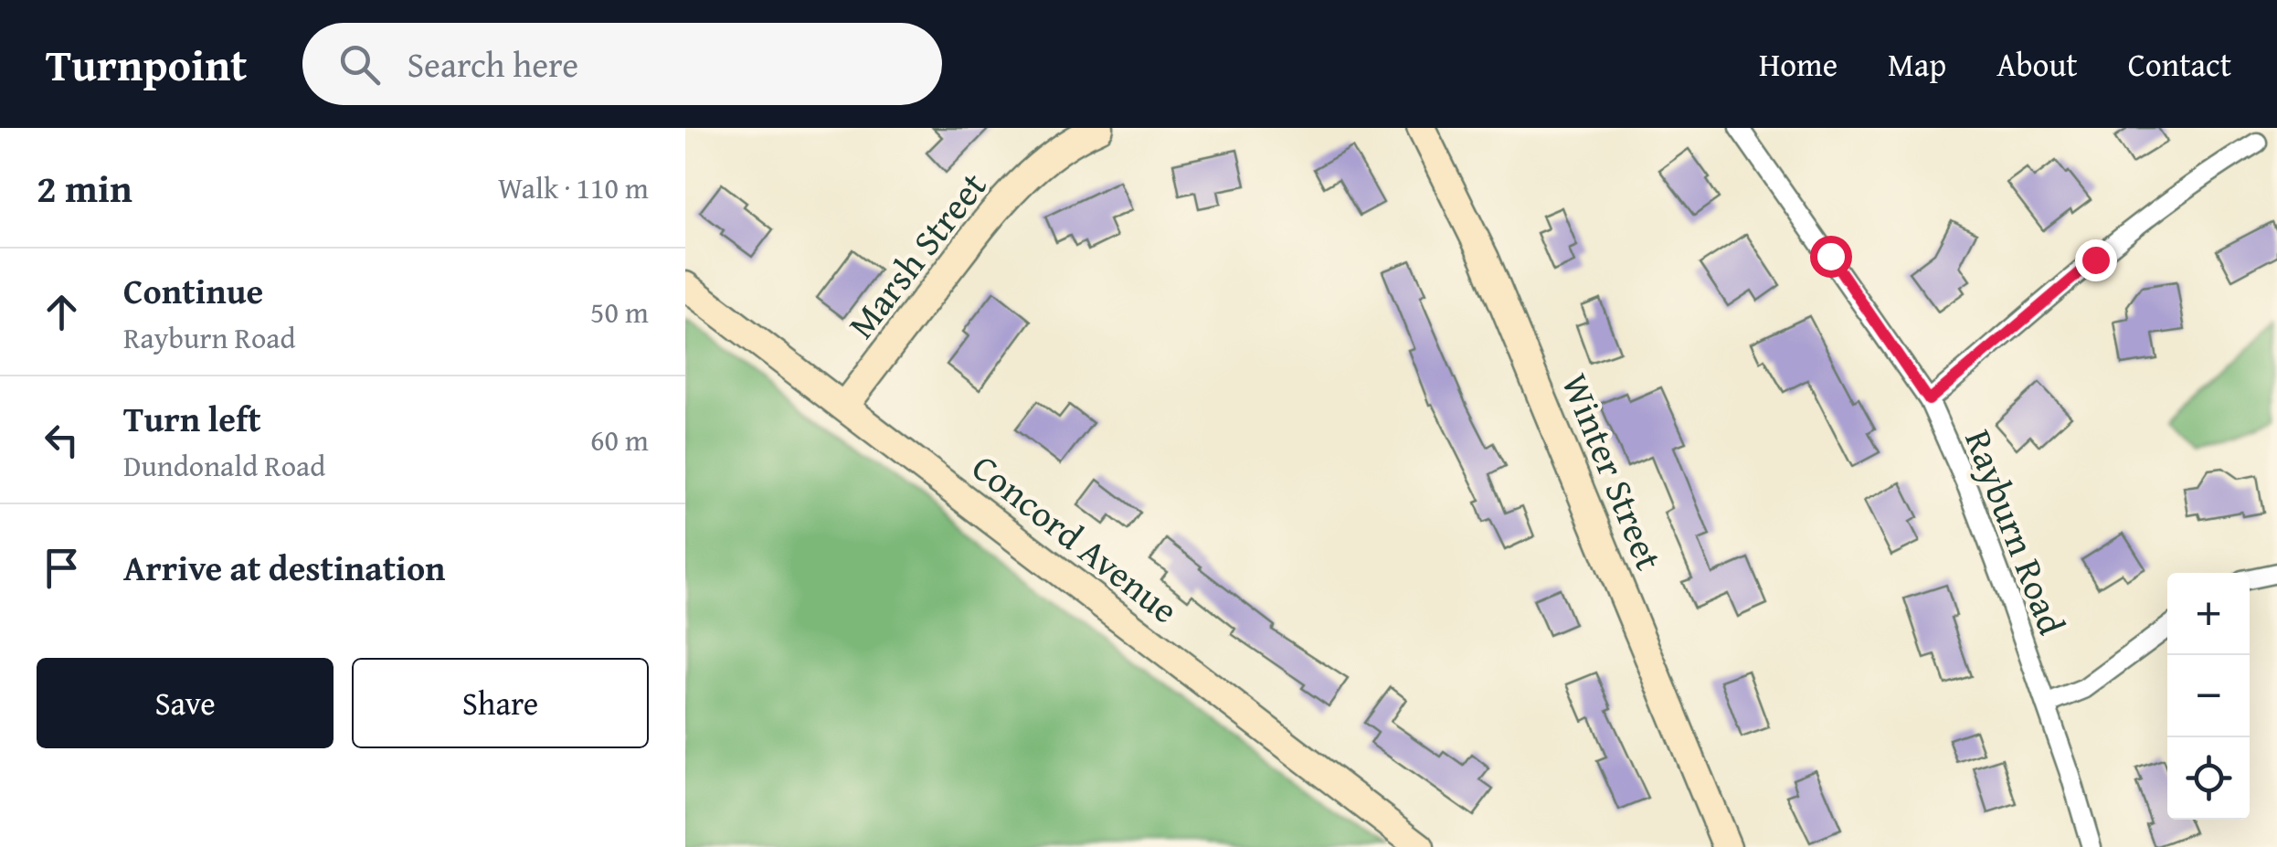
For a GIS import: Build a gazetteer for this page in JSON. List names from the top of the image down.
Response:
{
  "streets": {
    "main road": ["Marsh Street", "Winter Street", "Concord Avenue"],
    "street": ["Rayburn Road"]
  },
  "crossings": [
    ["Marsh Street", "Concord Avenue"]
  ],
  "page": {
    "header": "Turnpoint",
    "search": "Search here",
    "nav": [
      "Home",
      "Map",
      "About",
      "Contact"
    ],
    "heading": ["2 min", "Walk · 110 m"],
    "list": [
      ["Continue", "Rayburn Road", "50 m"],
      ["Turn left", "Dundonald Road", "60 m"],
      "Arrive at destination"
    ],
    "map_buttons": ["+", "−"],
    "buttons": ["Save", "Share"]
  }
}
